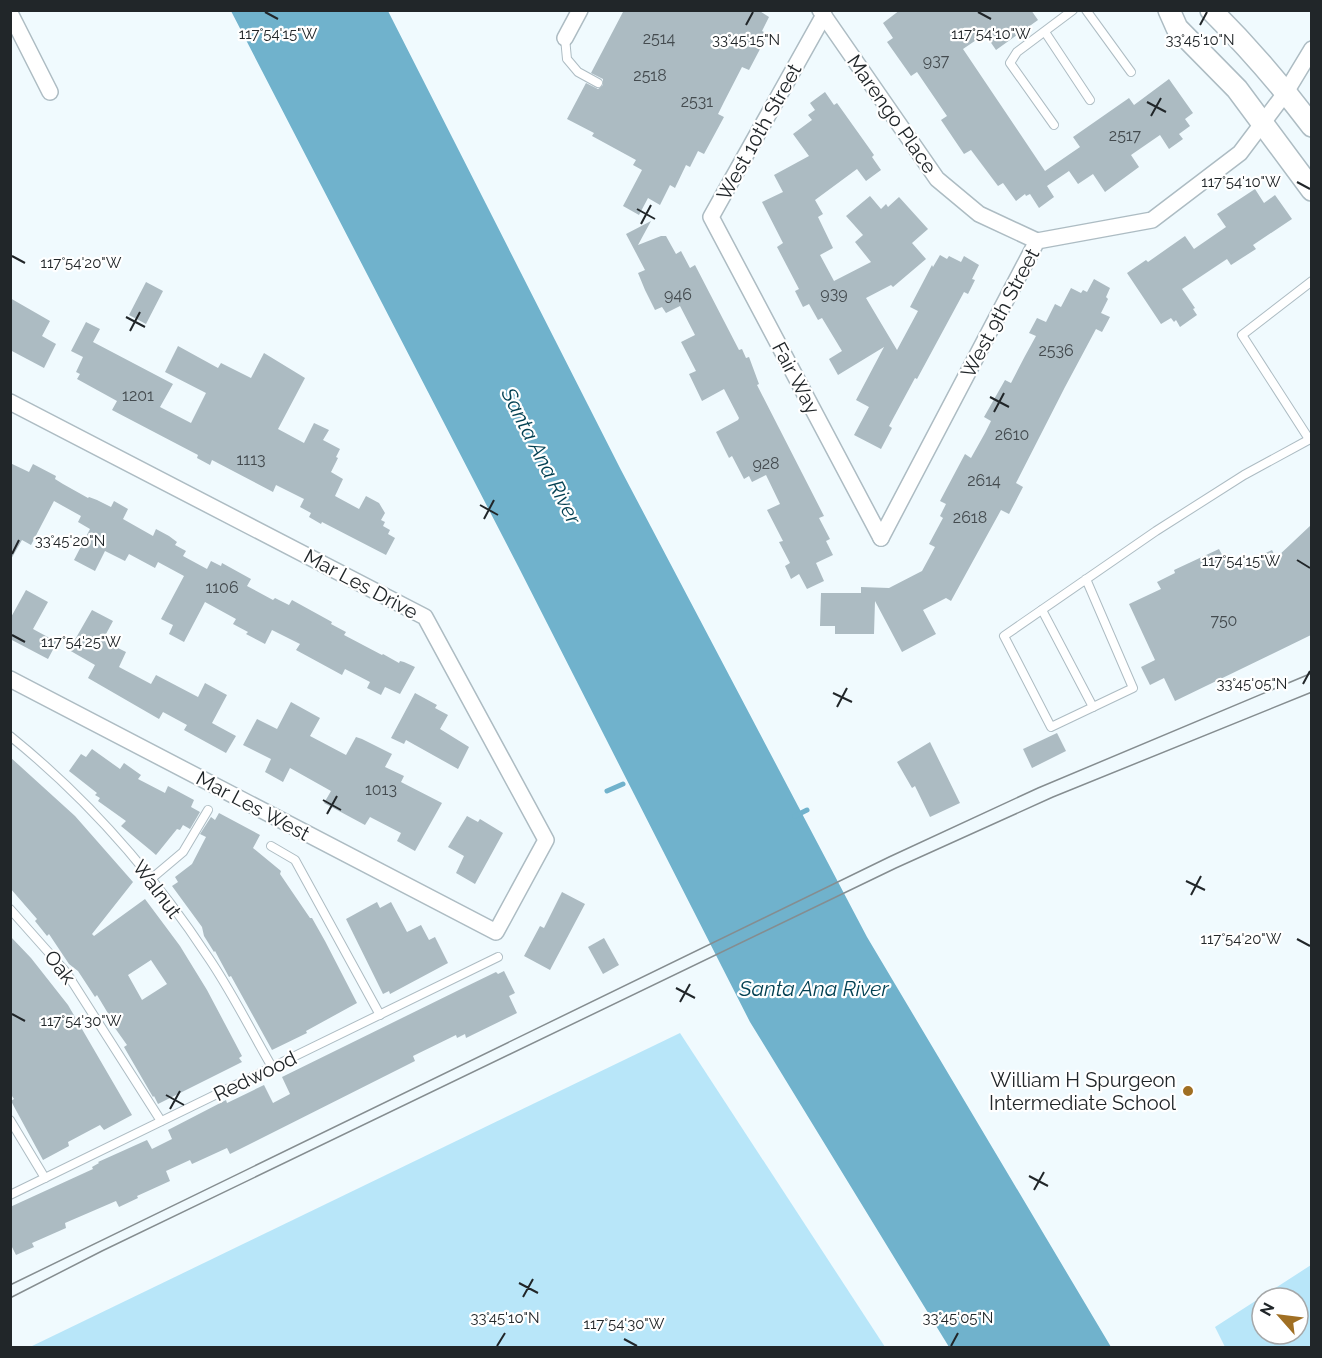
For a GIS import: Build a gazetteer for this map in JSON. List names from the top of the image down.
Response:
{
  "streets": {
    "street": [
      "Marengo Place",
      "West 10th Street",
      "West 9th Street",
      "Fair Way",
      "Mar Les Drive",
      "Mar Les West"
    ],
    "lane": ["Walnut", "Oak", "Redwood"]
  },
  "crossings": [
    ["Marengo Place", "West 10th Street"],
    ["Marengo Place", "West 9th Street"],
    ["West 10th Street", "Fair Way"],
    ["West 9th Street", "Fair Way"],
    ["Mar Les Drive", "Mar Les West"],
    ["Walnut", "Redwood"],
    ["Oak", "Redwood"]
  ],
  "water": ["Santa Ana River"],
  "places": ["William H Spurgeon Intermediate School"],
  "house_numbers": [
    "2514",
    "937",
    "2518",
    "2531",
    "2517",
    "939",
    "946",
    "2536",
    "1201",
    "2610",
    "1113",
    "928",
    "2614",
    "2618",
    "1106",
    "750",
    "1013"
  ],
  "north": "top left",
  "coordinates": [
    "117°54'15\"W",
    "117°54'10\"W",
    "33°45'15\"N",
    "33°45'10\"N",
    "117°54'20\"W",
    "33°45'20\"N",
    "117°54'25\"W",
    "33°45'05\"N",
    "117°54'30\"W"
  ]
}
